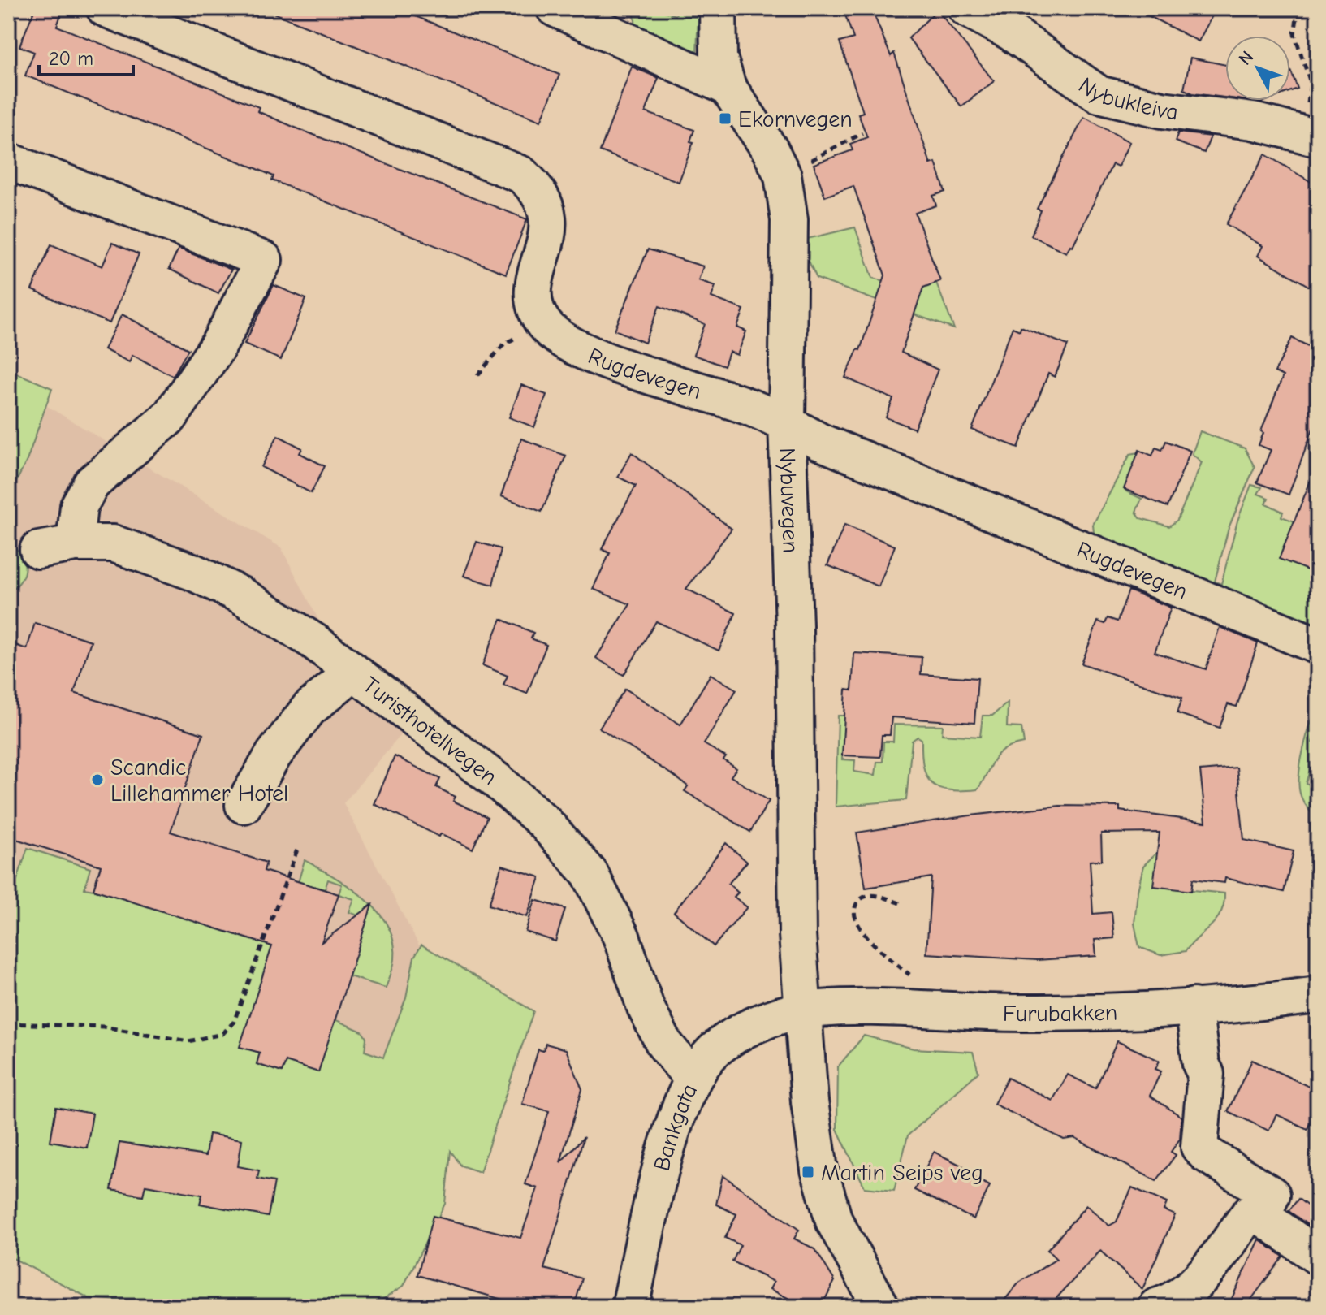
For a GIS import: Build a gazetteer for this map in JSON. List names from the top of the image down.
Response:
{
  "streets": {
    "street": [
      "Nybukleiva",
      "Rugdevegen",
      "Nybuvegen",
      "Turisthotellvegen",
      "Furubakken",
      "Bankgata"
    ]
  },
  "crossings": [
    ["Rugdevegen", "Nybuvegen"],
    ["Nybuvegen", "Furubakken"],
    ["Nybuvegen", "Bankgata"],
    ["Turisthotellvegen", "Bankgata"],
    ["Furubakken", "Bankgata"]
  ],
  "places": {
    "transit": ["Ekornvegen", "Martin Seips veg"],
    "other": ["Scandic Lillehammer Hotel"]
  },
  "scale_bar": "20 m",
  "north": "top left"
}
